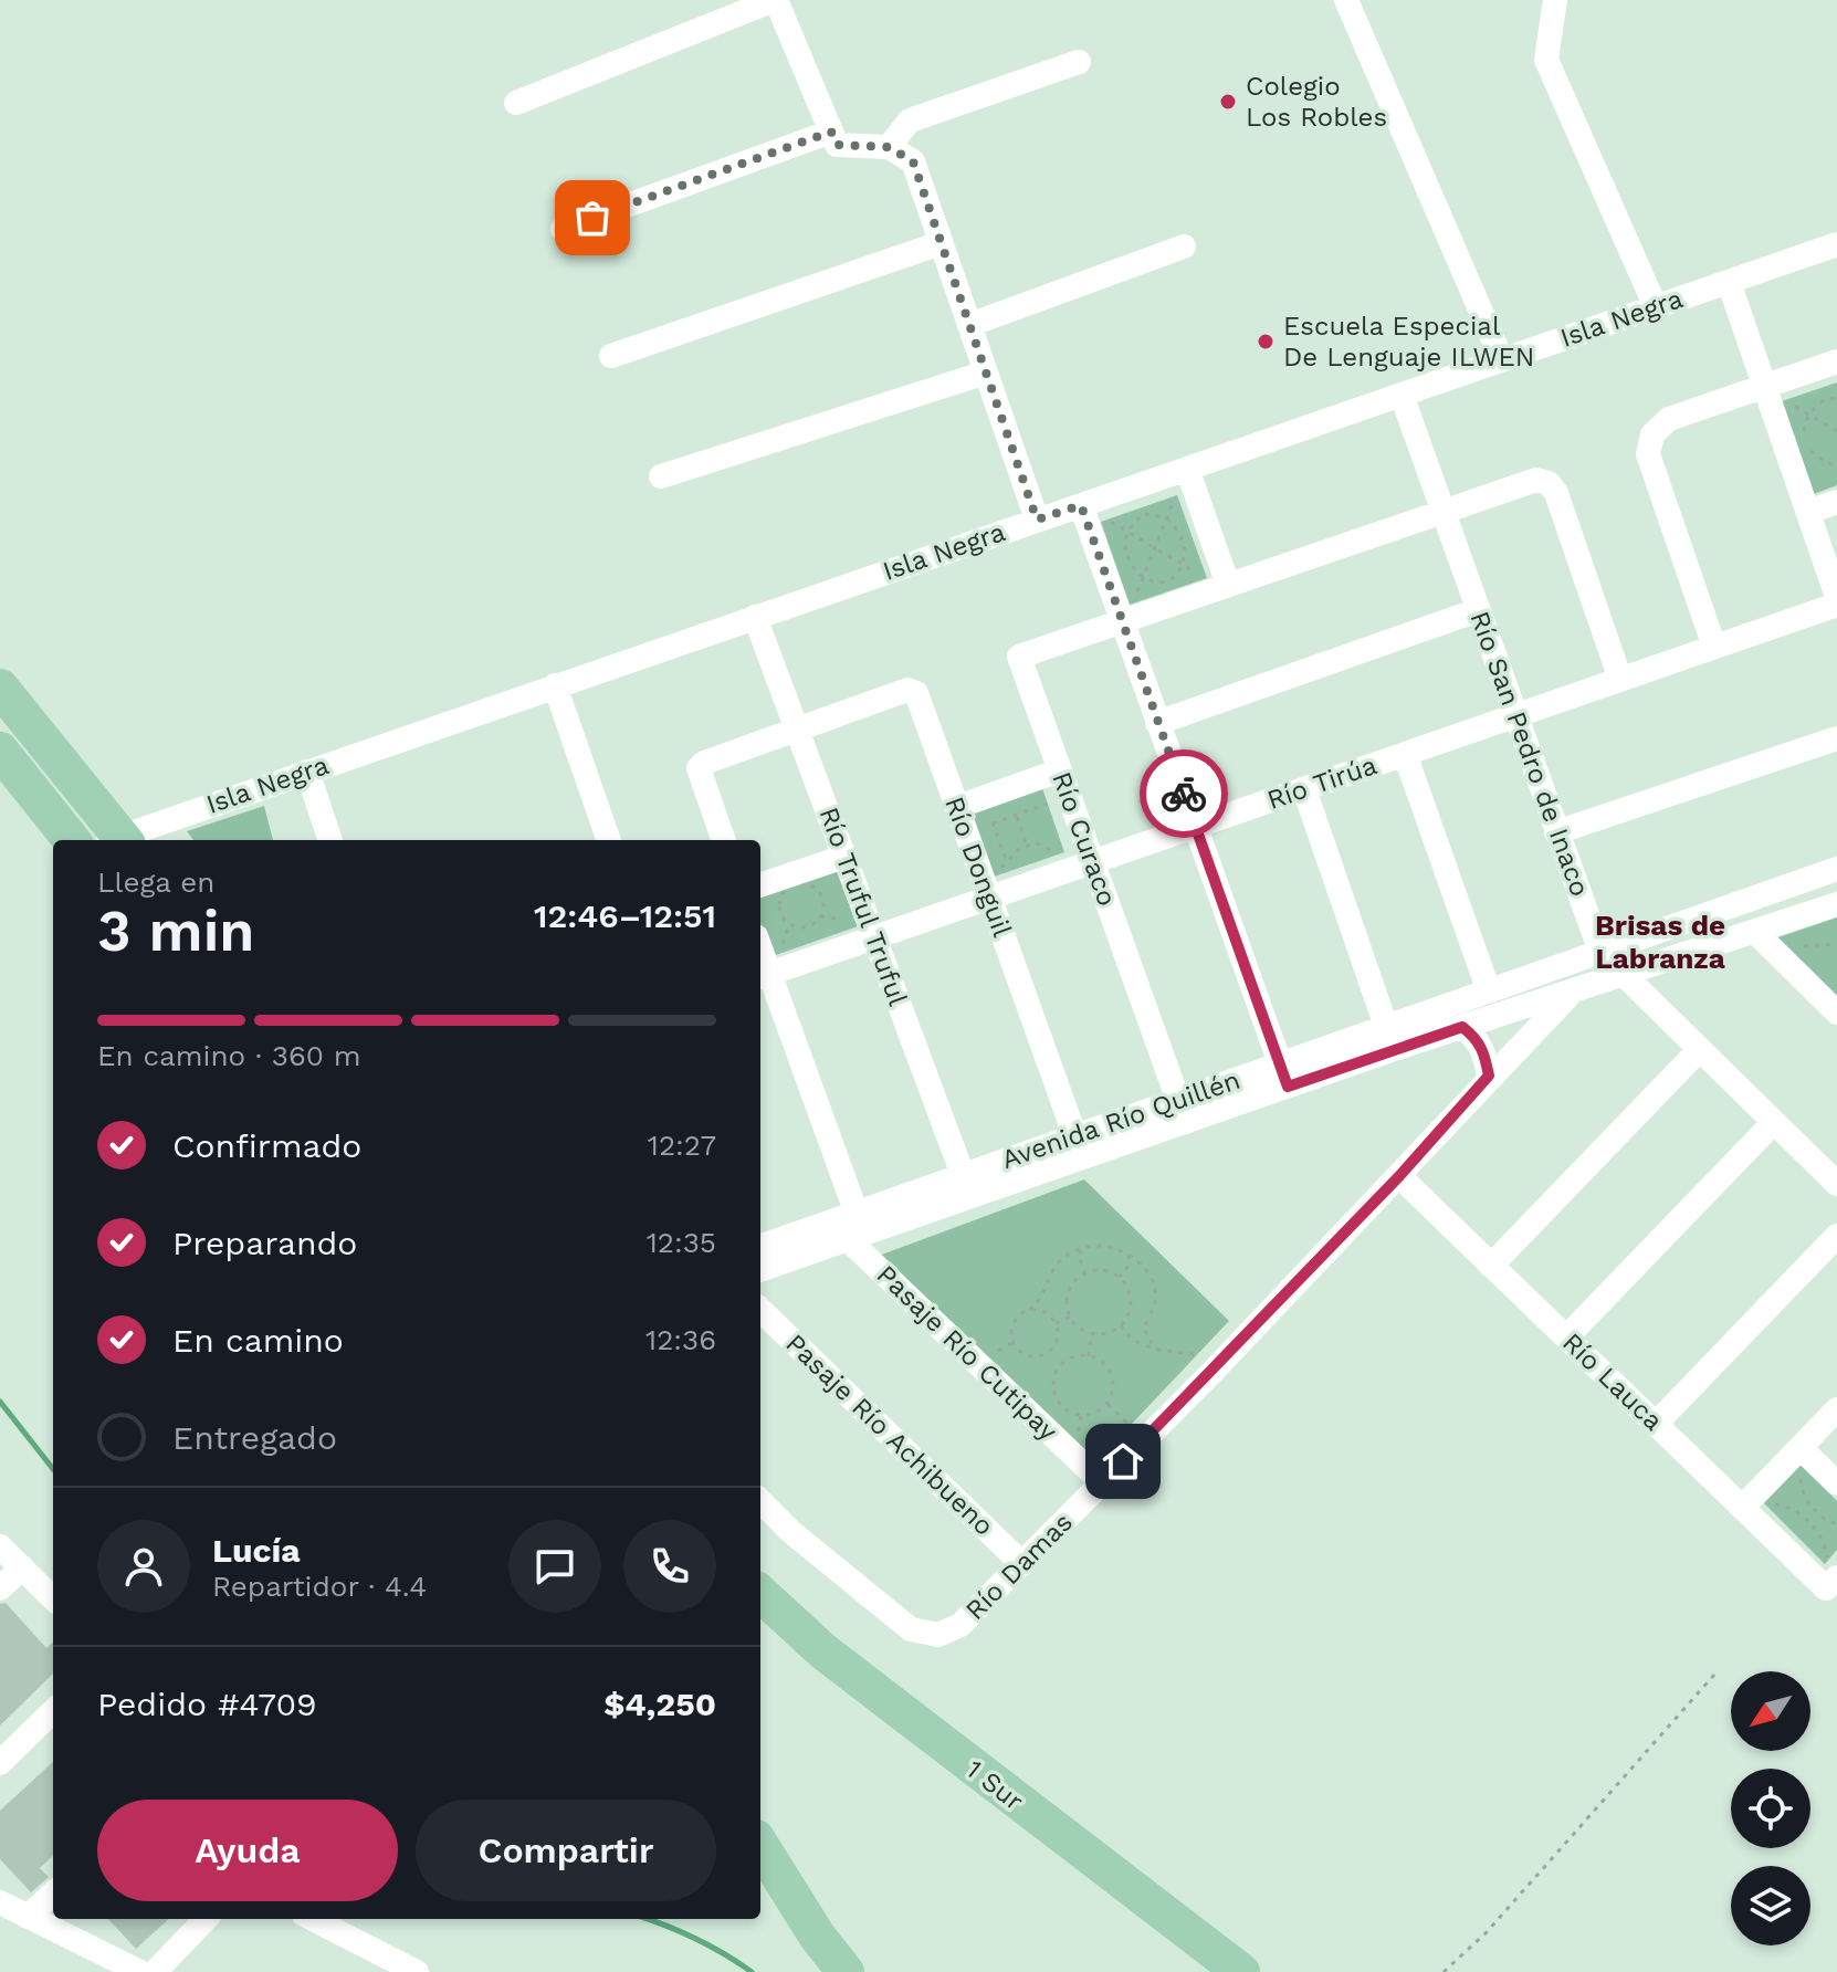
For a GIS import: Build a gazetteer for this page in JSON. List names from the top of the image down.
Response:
{
  "streets": {
    "main road": ["1 Sur"],
    "street": [
      "Isla Negra",
      "Río San Pedro de Inaco",
      "Río Tirúa",
      "Río Curaco",
      "Río Donguil",
      "Río Truful Truful",
      "Avenida Río Quillén",
      "Pasaje Río Cutipay",
      "Río Lauca",
      "Pasaje Río Achibueno",
      "Río Damas"
    ]
  },
  "crossings": [
    ["Isla Negra", "Río San Pedro de Inaco"],
    ["Isla Negra", "Río Truful Truful"],
    ["Río San Pedro de Inaco", "Río Tirúa"],
    ["Río San Pedro de Inaco", "Avenida Río Quillén"],
    ["Río Tirúa", "Río Curaco"],
    ["Río Tirúa", "Río Donguil"],
    ["Río Tirúa", "Río Truful Truful"],
    ["Río Curaco", "Avenida Río Quillén"],
    ["Río Donguil", "Río Truful Truful"],
    ["Río Donguil", "Avenida Río Quillén"],
    ["Río Truful Truful", "Avenida Río Quillén"],
    ["Avenida Río Quillén", "Pasaje Río Cutipay"],
    ["Avenida Río Quillén", "Río Damas"],
    ["Pasaje Río Cutipay", "Río Damas"],
    ["Río Lauca", "Río Damas"],
    ["Pasaje Río Achibueno", "Río Damas"]
  ],
  "districts": ["Brisas de Labranza"],
  "places": ["Colegio Los Robles", "Escuela Especial De Lenguaje ILWEN"],
  "north": "bottom left",
  "page": {
    "heading": ["3 min", "Llega en", "12:46–12:51"],
    "panel": [
      "Lucía",
      "Repartidor · 4.4",
      "Pedido #4709",
      "$4,250"
    ],
    "bar": "En camino · 360 m",
    "list": [
      ["Confirmado", "12:27"],
      ["Preparando", "12:35"],
      ["En camino", "12:36"],
      "Entregado"
    ],
    "buttons": ["Ayuda", "Compartir"]
  }
}
